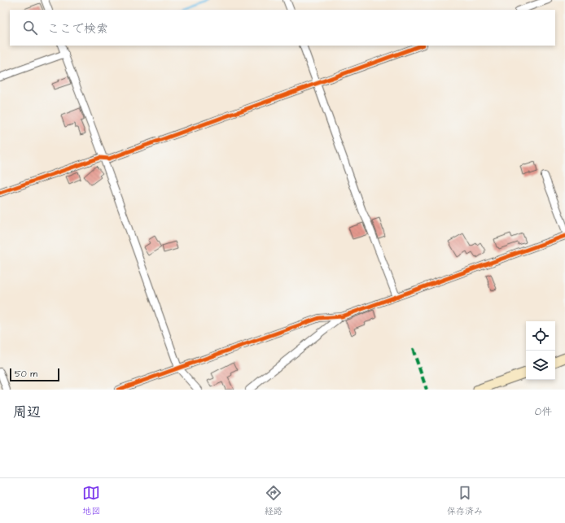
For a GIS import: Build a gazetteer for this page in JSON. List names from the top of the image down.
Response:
{
  "scale_bar": "50 m",
  "page": {
    "search": "ここで検索",
    "scale": "50 m",
    "heading": ["周辺", "0件"],
    "nav": ["地図", "経路", "保存済み"]
  }
}
